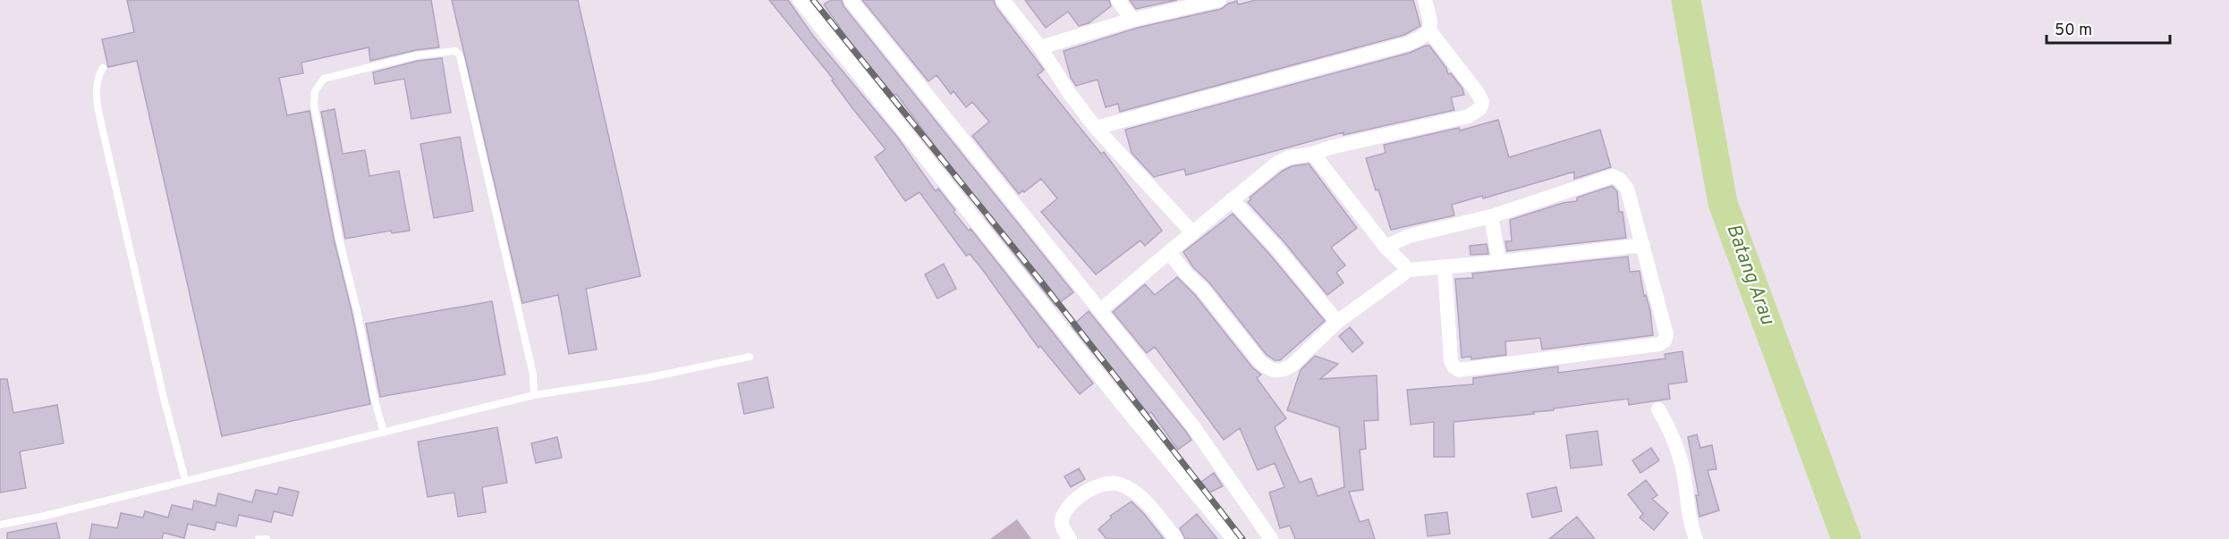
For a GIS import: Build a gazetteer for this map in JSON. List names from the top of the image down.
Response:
{
  "water": ["Batang Arau"],
  "scale_bar": "50 m"
}
